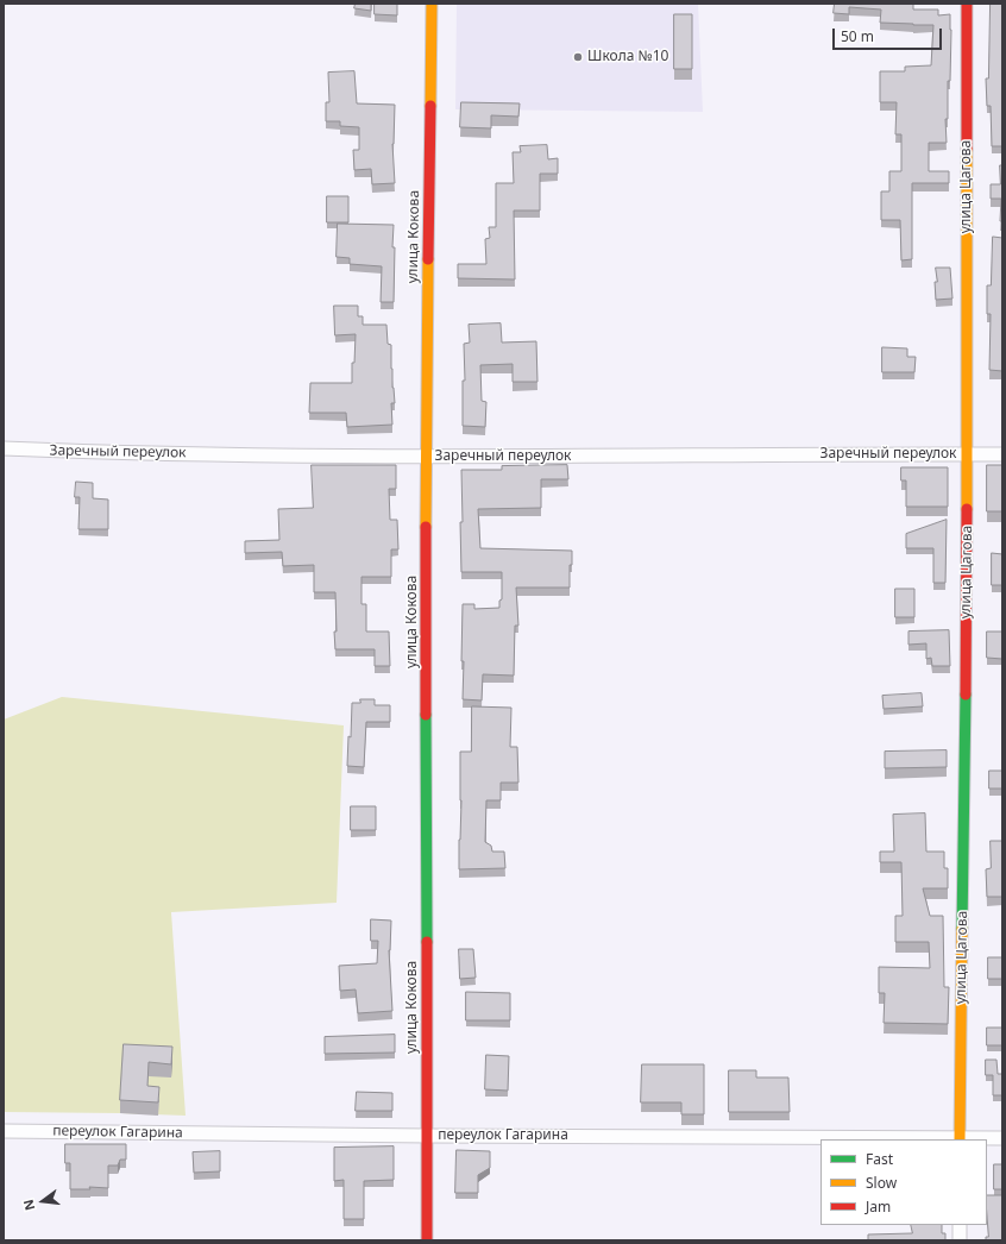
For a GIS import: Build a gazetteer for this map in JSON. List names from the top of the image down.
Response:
{
  "streets": {
    "street": [
      "улица Цагова",
      "улица Кокова",
      "Заречный переулок",
      "переулок Гагарина"
    ]
  },
  "crossings": [
    ["улица Цагова", "Заречный переулок"],
    ["улица Цагова", "переулок Гагарина"],
    ["улица Кокова", "Заречный переулок"],
    ["улица Кокова", "переулок Гагарина"]
  ],
  "places": ["Школа №10"],
  "legend": ["Fast", "Slow", "Jam"],
  "scale_bar": "50 m",
  "north": "left"
}
